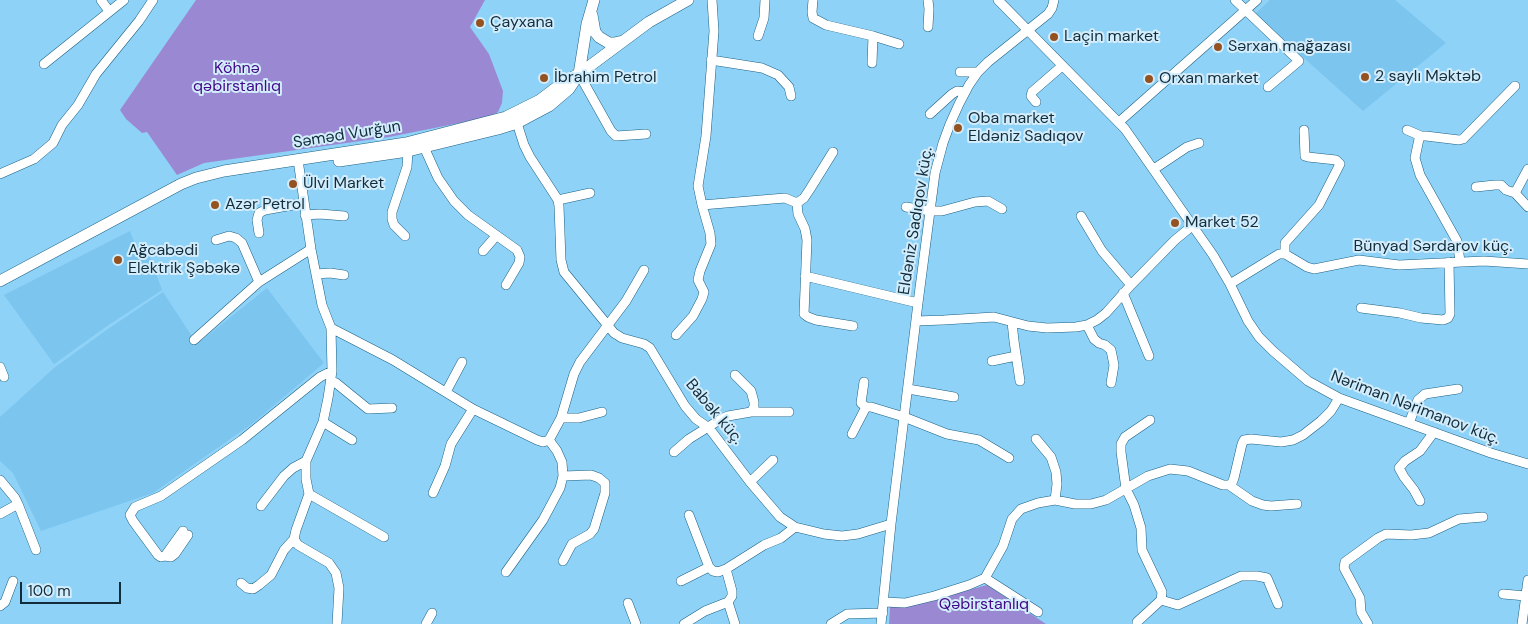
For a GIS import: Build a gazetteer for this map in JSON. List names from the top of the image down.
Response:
{
  "streets": {
    "main road": ["Səməd Vurğun"],
    "street": [
      "Eldəniz Sadıqov küç.",
      "Bünyad Sərdarov küç.",
      "Nəriman Nərimanov küç.",
      "Babək küç."
    ]
  },
  "crossings": [
    ["Eldəniz Sadıqov küç.", "Nəriman Nərimanov küç."],
    ["Eldəniz Sadıqov küç.", "Babək küç."]
  ],
  "parks": ["Köhnə qəbirstanlıq", "Qəbirstanlıq"],
  "places": [
    "Çayxana",
    "Laçin market",
    "Sərxan mağazası",
    "2 saylı Məktəb",
    "İbrahim Petrol",
    "Orxan market",
    "Oba market Eldəniz Sadıqov",
    "Ülvi Market",
    "Azər Petrol",
    "Market 52",
    "Ağcabədi Elektrik Şəbəkə"
  ],
  "scale_bar": "100 m"
}
